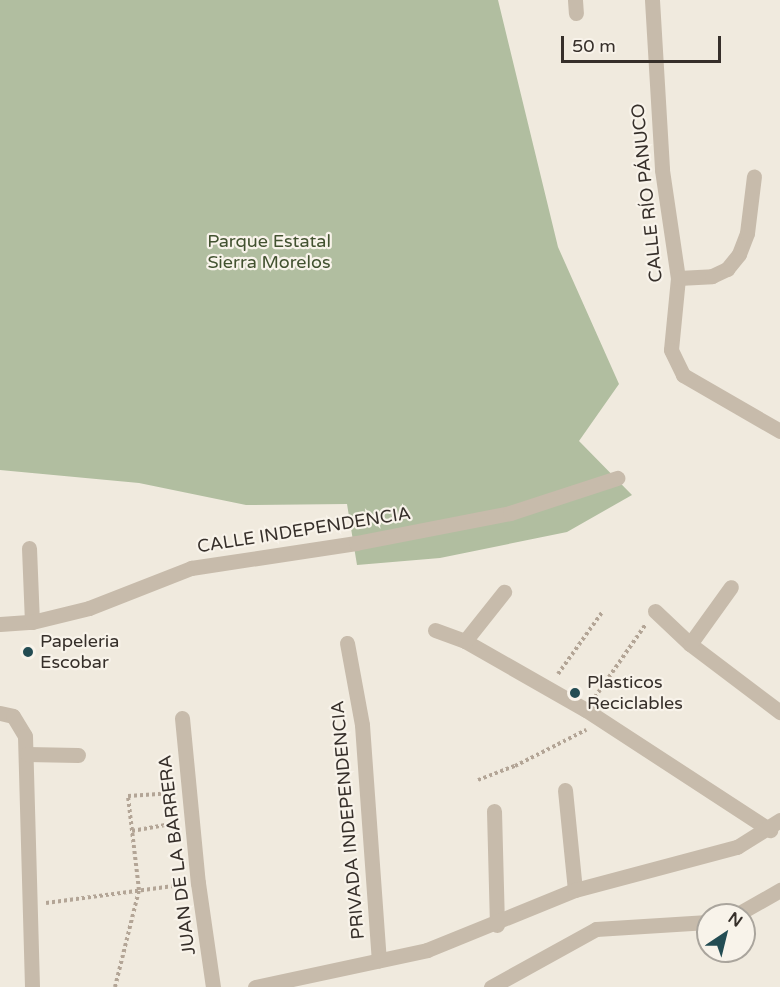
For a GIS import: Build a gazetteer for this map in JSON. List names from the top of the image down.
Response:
{
  "streets": {
    "street": [
      "CALLE RÍO PÁNUCO",
      "CALLE INDEPENDENCIA",
      "PRIVADA INDEPENDENCIA",
      "JUAN DE LA BARRERA"
    ]
  },
  "parks": ["Parque Estatal Sierra Morelos"],
  "places": ["Papeleria Escobar", "Plasticos Reciclables"],
  "scale_bar": "50 m",
  "north": "top right"
}
